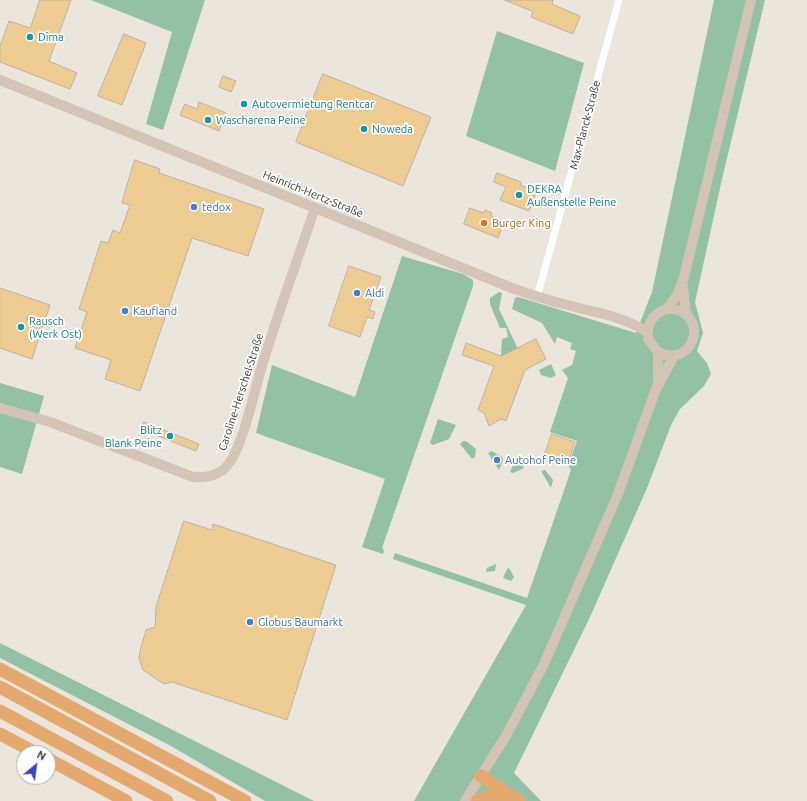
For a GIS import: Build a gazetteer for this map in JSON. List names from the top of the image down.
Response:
{
  "streets": {
    "street": ["Max-Planck-Straße", "Heinrich-Hertz-Straße", "Caroline-Herschel-Straße"]
  },
  "crossings": [
    ["Max-Planck-Straße", "Heinrich-Hertz-Straße"],
    ["Heinrich-Hertz-Straße", "Caroline-Herschel-Straße"]
  ],
  "places": [
    "Dima",
    "Autovermietung Rentcar",
    "Wascharena Peine",
    "Noweda",
    "DEKRA Außenstelle Peine",
    "tedox",
    "Burger King",
    "Aldi",
    "Kaufland",
    "Rausch (Werk Ost)",
    "Blitz Blank Peine",
    "Autohof Peine",
    "Globus Baumarkt"
  ],
  "north": "top right"
}
